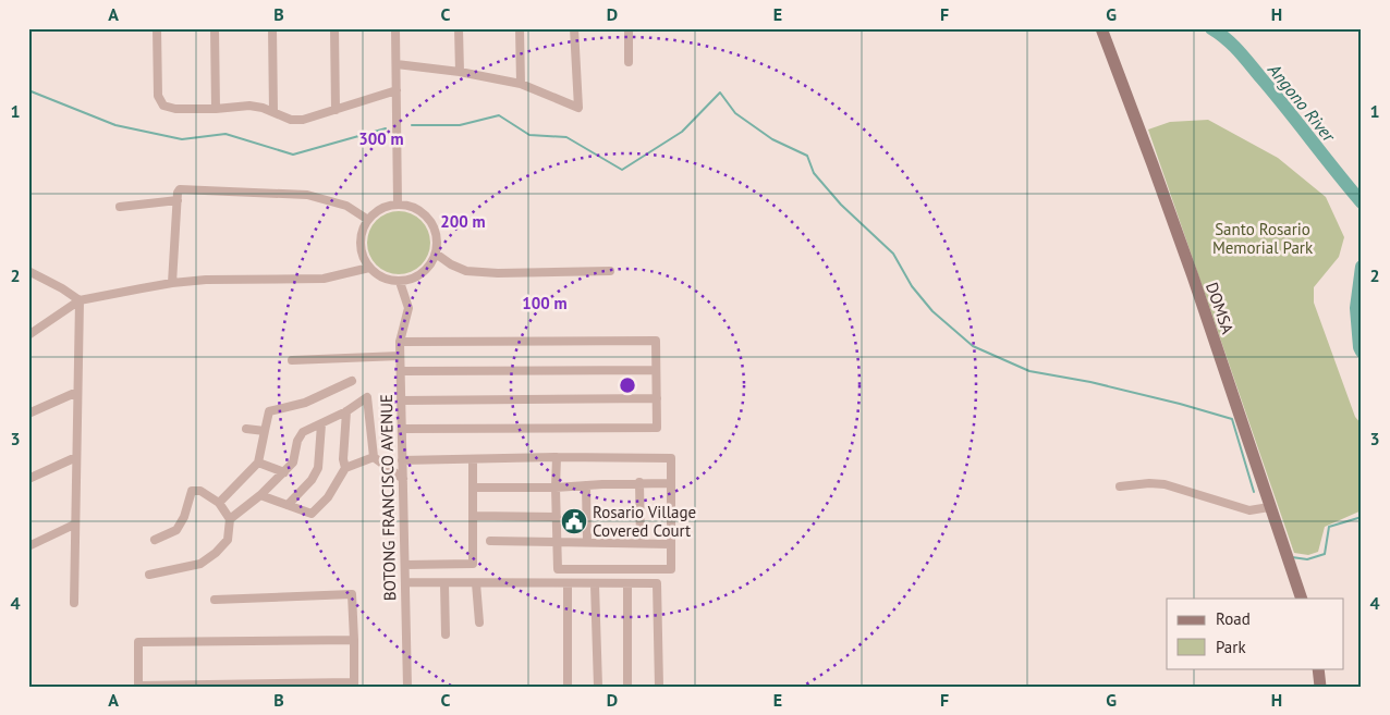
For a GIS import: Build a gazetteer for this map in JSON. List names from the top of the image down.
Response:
{
  "streets": {
    "main road": ["DOMSA"],
    "street": ["BOTONG FRANCISCO AVENUE"]
  },
  "water": ["Angono River"],
  "parks": ["Santo Rosario Memorial Park"],
  "places": {
    "public building": ["Rosario Village Covered Court"]
  },
  "legend": ["Road", "Park"],
  "grid": {
    "columns": [
      "A",
      "B",
      "C",
      "D",
      "E",
      "F",
      "G",
      "H"
    ],
    "rows": [
      "1",
      "2",
      "3",
      "4"
    ]
  },
  "rings": ["300 m", "200 m", "100 m"]
}
